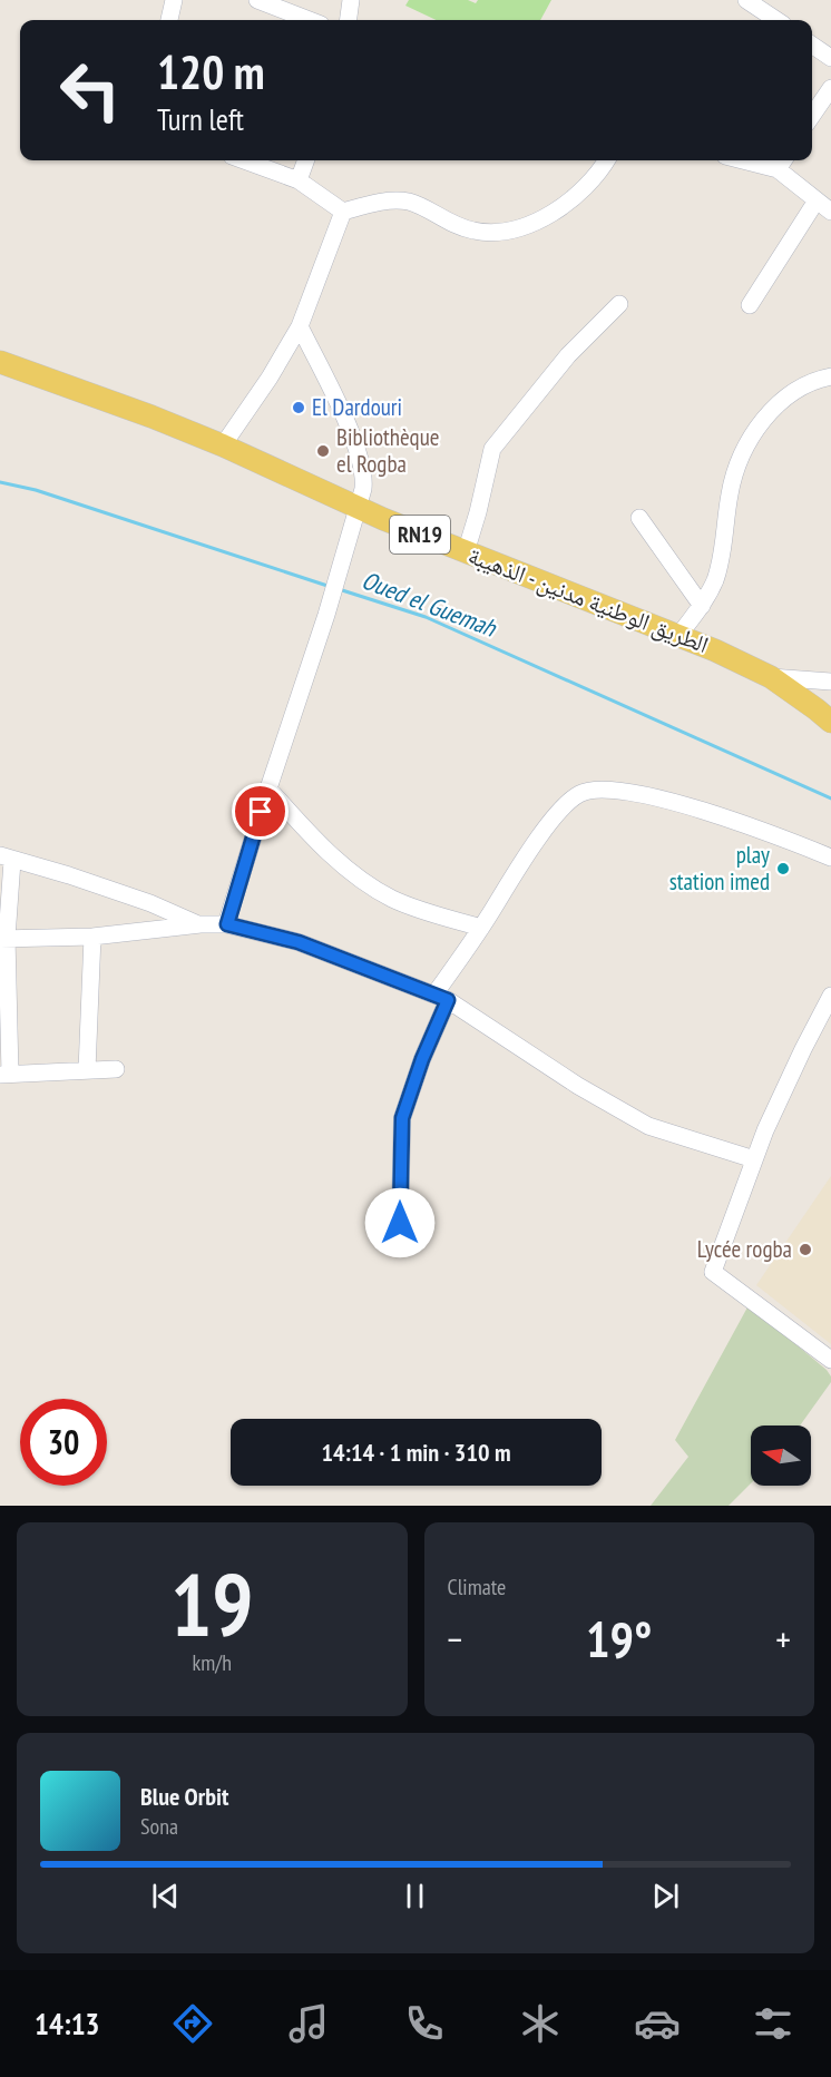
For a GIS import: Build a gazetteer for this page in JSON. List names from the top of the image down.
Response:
{
  "streets": {
    "main road": ["RN19", "الطريق الوطنية مدنين - الذهيبة"]
  },
  "water": ["Oued el Guemah"],
  "places": [
    "El Dardouri",
    "Bibliothèque el Rogba",
    "play station imed",
    "Lycée rogba"
  ],
  "north": "left",
  "page": {
    "turn": ["120 m", "Turn left"],
    "limit": "30",
    "trip": "14:14 · 1 min · 310 m",
    "tile": [
      ["19", "km/h"],
      "Climate"
    ],
    "heat": ["−", "19°", "+"],
    "song": ["Blue Orbit", "Sona"],
    "tabs": "14:13"
  }
}
